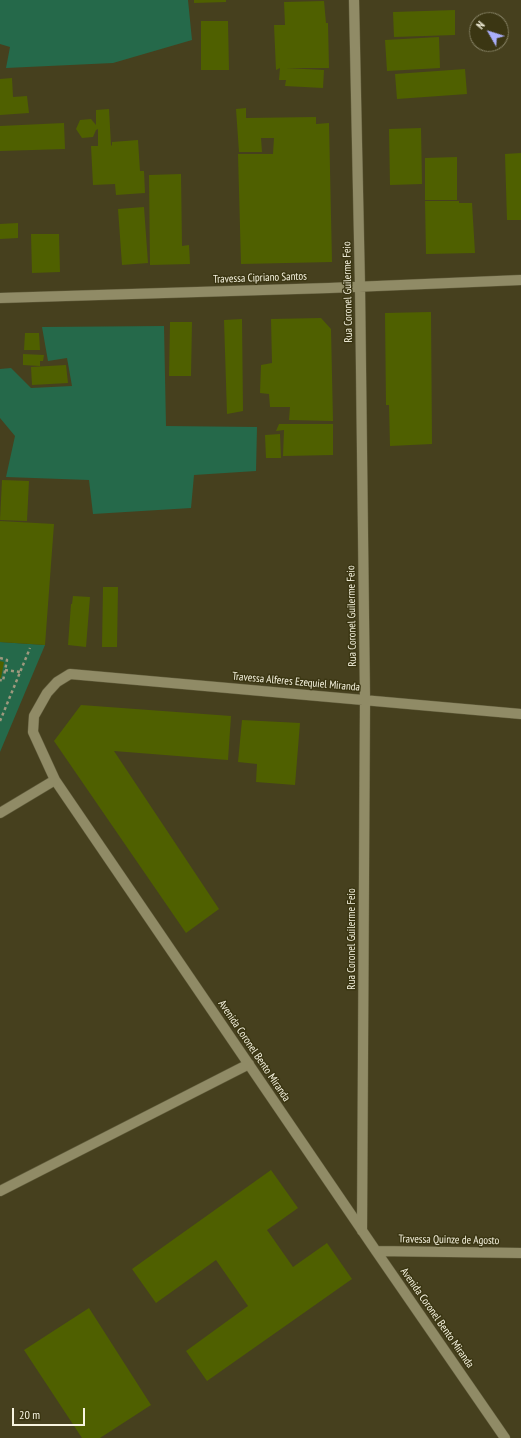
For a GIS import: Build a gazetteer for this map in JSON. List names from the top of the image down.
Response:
{
  "streets": {
    "street": [
      "Travessa Cipriano Santos",
      "Rua Coronel Guilerme Feio",
      "Travessa Alferes Ezequiel Miranda",
      "Avenida Coronel Bento Miranda",
      "Travessa Quinze de Agosto"
    ]
  },
  "crossings": [
    ["Travessa Cipriano Santos", "Rua Coronel Guilerme Feio"],
    ["Rua Coronel Guilerme Feio", "Travessa Alferes Ezequiel Miranda"],
    ["Rua Coronel Guilerme Feio", "Avenida Coronel Bento Miranda"],
    ["Travessa Alferes Ezequiel Miranda", "Avenida Coronel Bento Miranda"],
    ["Avenida Coronel Bento Miranda", "Travessa Quinze de Agosto"]
  ],
  "scale_bar": "20 m",
  "north": "top left"
}
